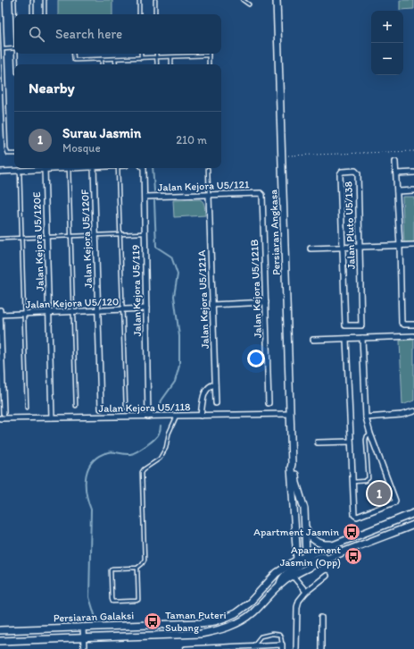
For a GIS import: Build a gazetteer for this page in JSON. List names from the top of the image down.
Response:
{
  "streets": {
    "main road": ["Persiaran Angkasa", "Persiaran Galaksi"],
    "street": [
      "Jalan Kejora U5/121",
      "Jalan Pluto U5/138",
      "Jalan Kejora U5/120F",
      "Jalan Kejora U5/120E",
      "Jalan Kejora U5/121B",
      "Jalan Kejora U5/119",
      "Jalan Kejora U5/121A",
      "Jalan Kejora U5/120",
      "Jalan Kejora U5/118"
    ]
  },
  "crossings": [
    ["Jalan Kejora U5/121", "Jalan Kejora U5/121B"],
    ["Jalan Kejora U5/121", "Jalan Kejora U5/119"],
    ["Jalan Kejora U5/121", "Jalan Kejora U5/121A"],
    ["Persiaran Angkasa", "Jalan Kejora U5/118"],
    ["Persiaran Angkasa", "Persiaran Galaksi"],
    ["Jalan Kejora U5/120F", "Jalan Kejora U5/120"],
    ["Jalan Kejora U5/120E", "Jalan Kejora U5/120"],
    ["Jalan Kejora U5/120E", "Jalan Kejora U5/118"],
    ["Jalan Kejora U5/119", "Jalan Kejora U5/120"],
    ["Jalan Kejora U5/119", "Jalan Kejora U5/118"]
  ],
  "places": {
    "bus stop": ["Apartment Jasmin", "Apartment Jasmin (Opp)", "Taman Puteri Subang"]
  },
  "page": {
    "map_buttons": ["+", "−"],
    "search": "Search here",
    "heading": "Nearby",
    "list": [
      {
        "mark": "1",
        "name": "Surau Jasmin",
        "note": "Mosque",
        "value": "210 m"
      }
    ],
    "pins": "1"
  }
}
